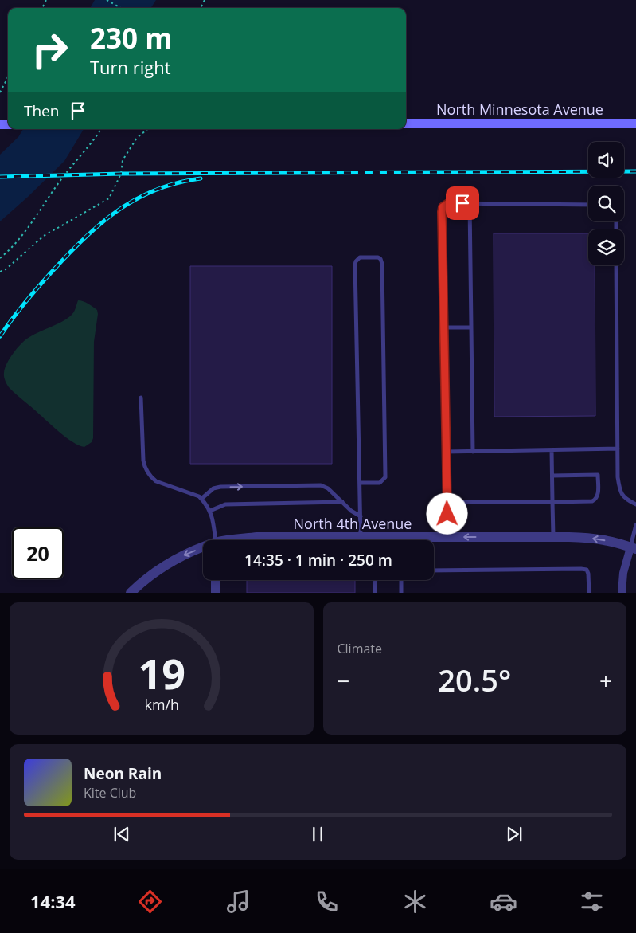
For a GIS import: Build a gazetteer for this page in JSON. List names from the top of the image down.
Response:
{
  "streets": {
    "main road": ["North Minnesota Avenue"],
    "street": ["North 4th Avenue"]
  },
  "one_way": ["North 4th Avenue"],
  "page": {
    "turn": ["230 m", "Turn right"],
    "then": "Then",
    "limit": "20",
    "trip": "14:35 · 1 min · 250 m",
    "tile": "Climate",
    "heat": ["−", "20.5°", "+"],
    "song": ["Neon Rain", "Kite Club"],
    "tabs": "14:34",
    "gauge": ["19", "km/h"]
  }
}
